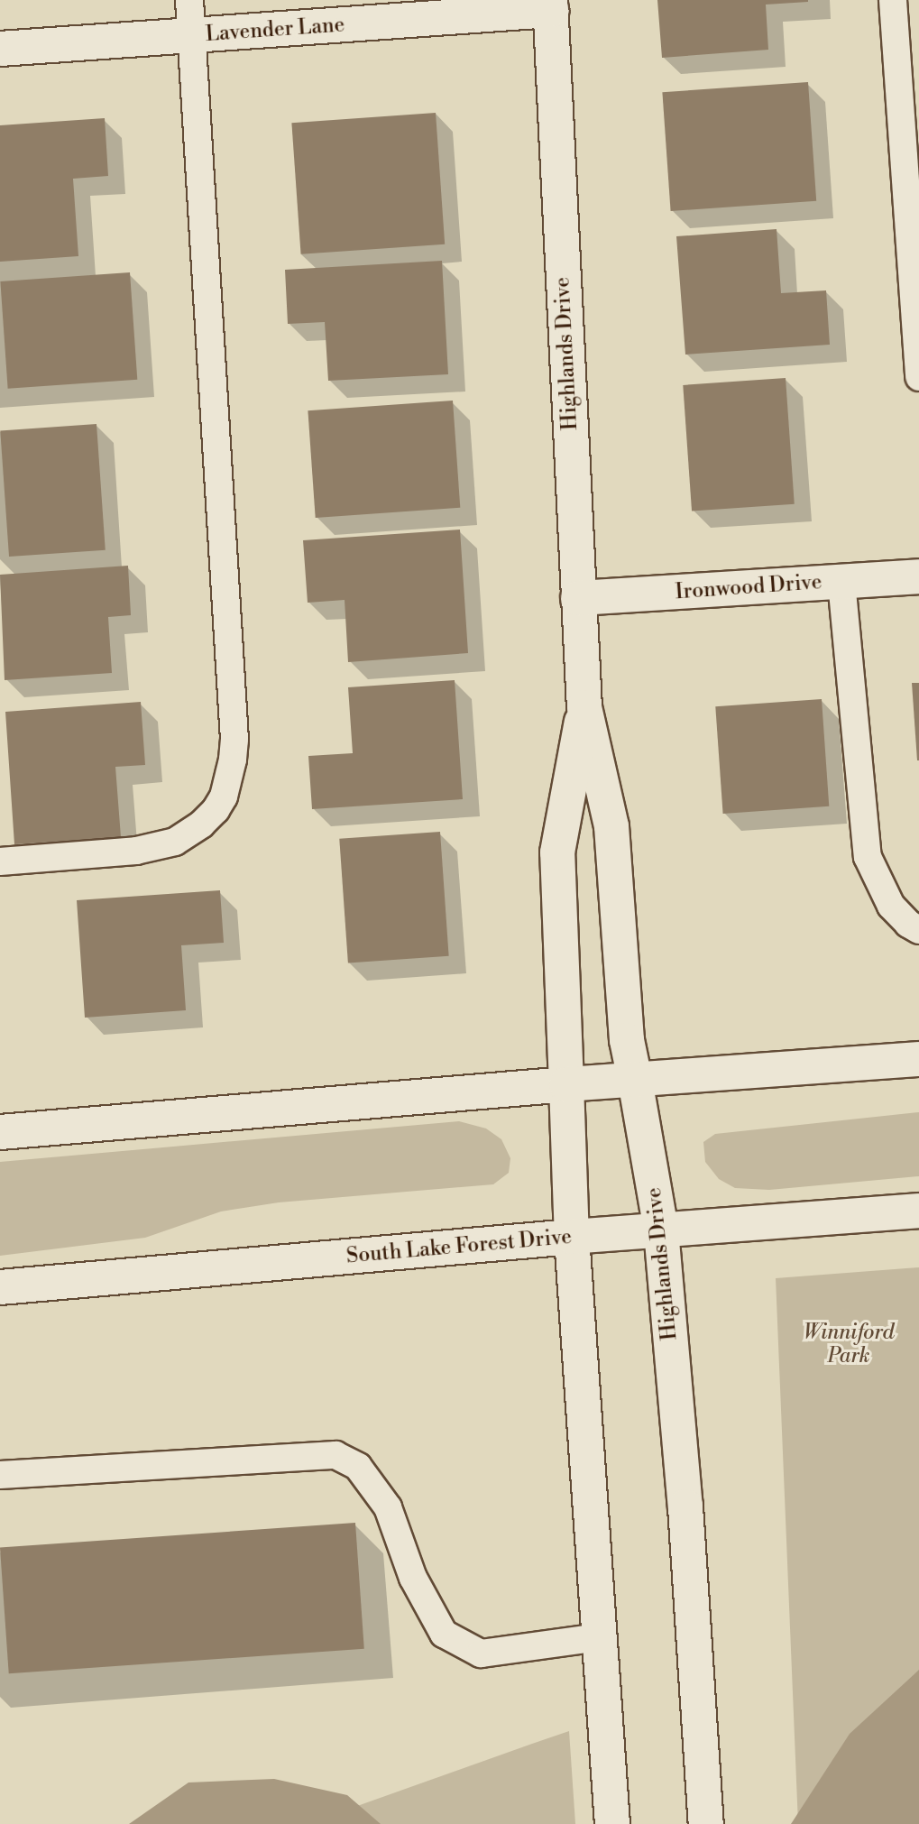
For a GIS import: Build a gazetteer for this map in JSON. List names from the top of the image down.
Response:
{
  "streets": {
    "street": [
      "Lavender Lane",
      "Highlands Drive",
      "Ironwood Drive",
      "South Lake Forest Drive"
    ]
  },
  "crossings": [
    ["Lavender Lane", "Highlands Drive"],
    ["Highlands Drive", "Ironwood Drive"],
    ["Highlands Drive", "South Lake Forest Drive"]
  ],
  "parks": ["Winniford Park"]
}
